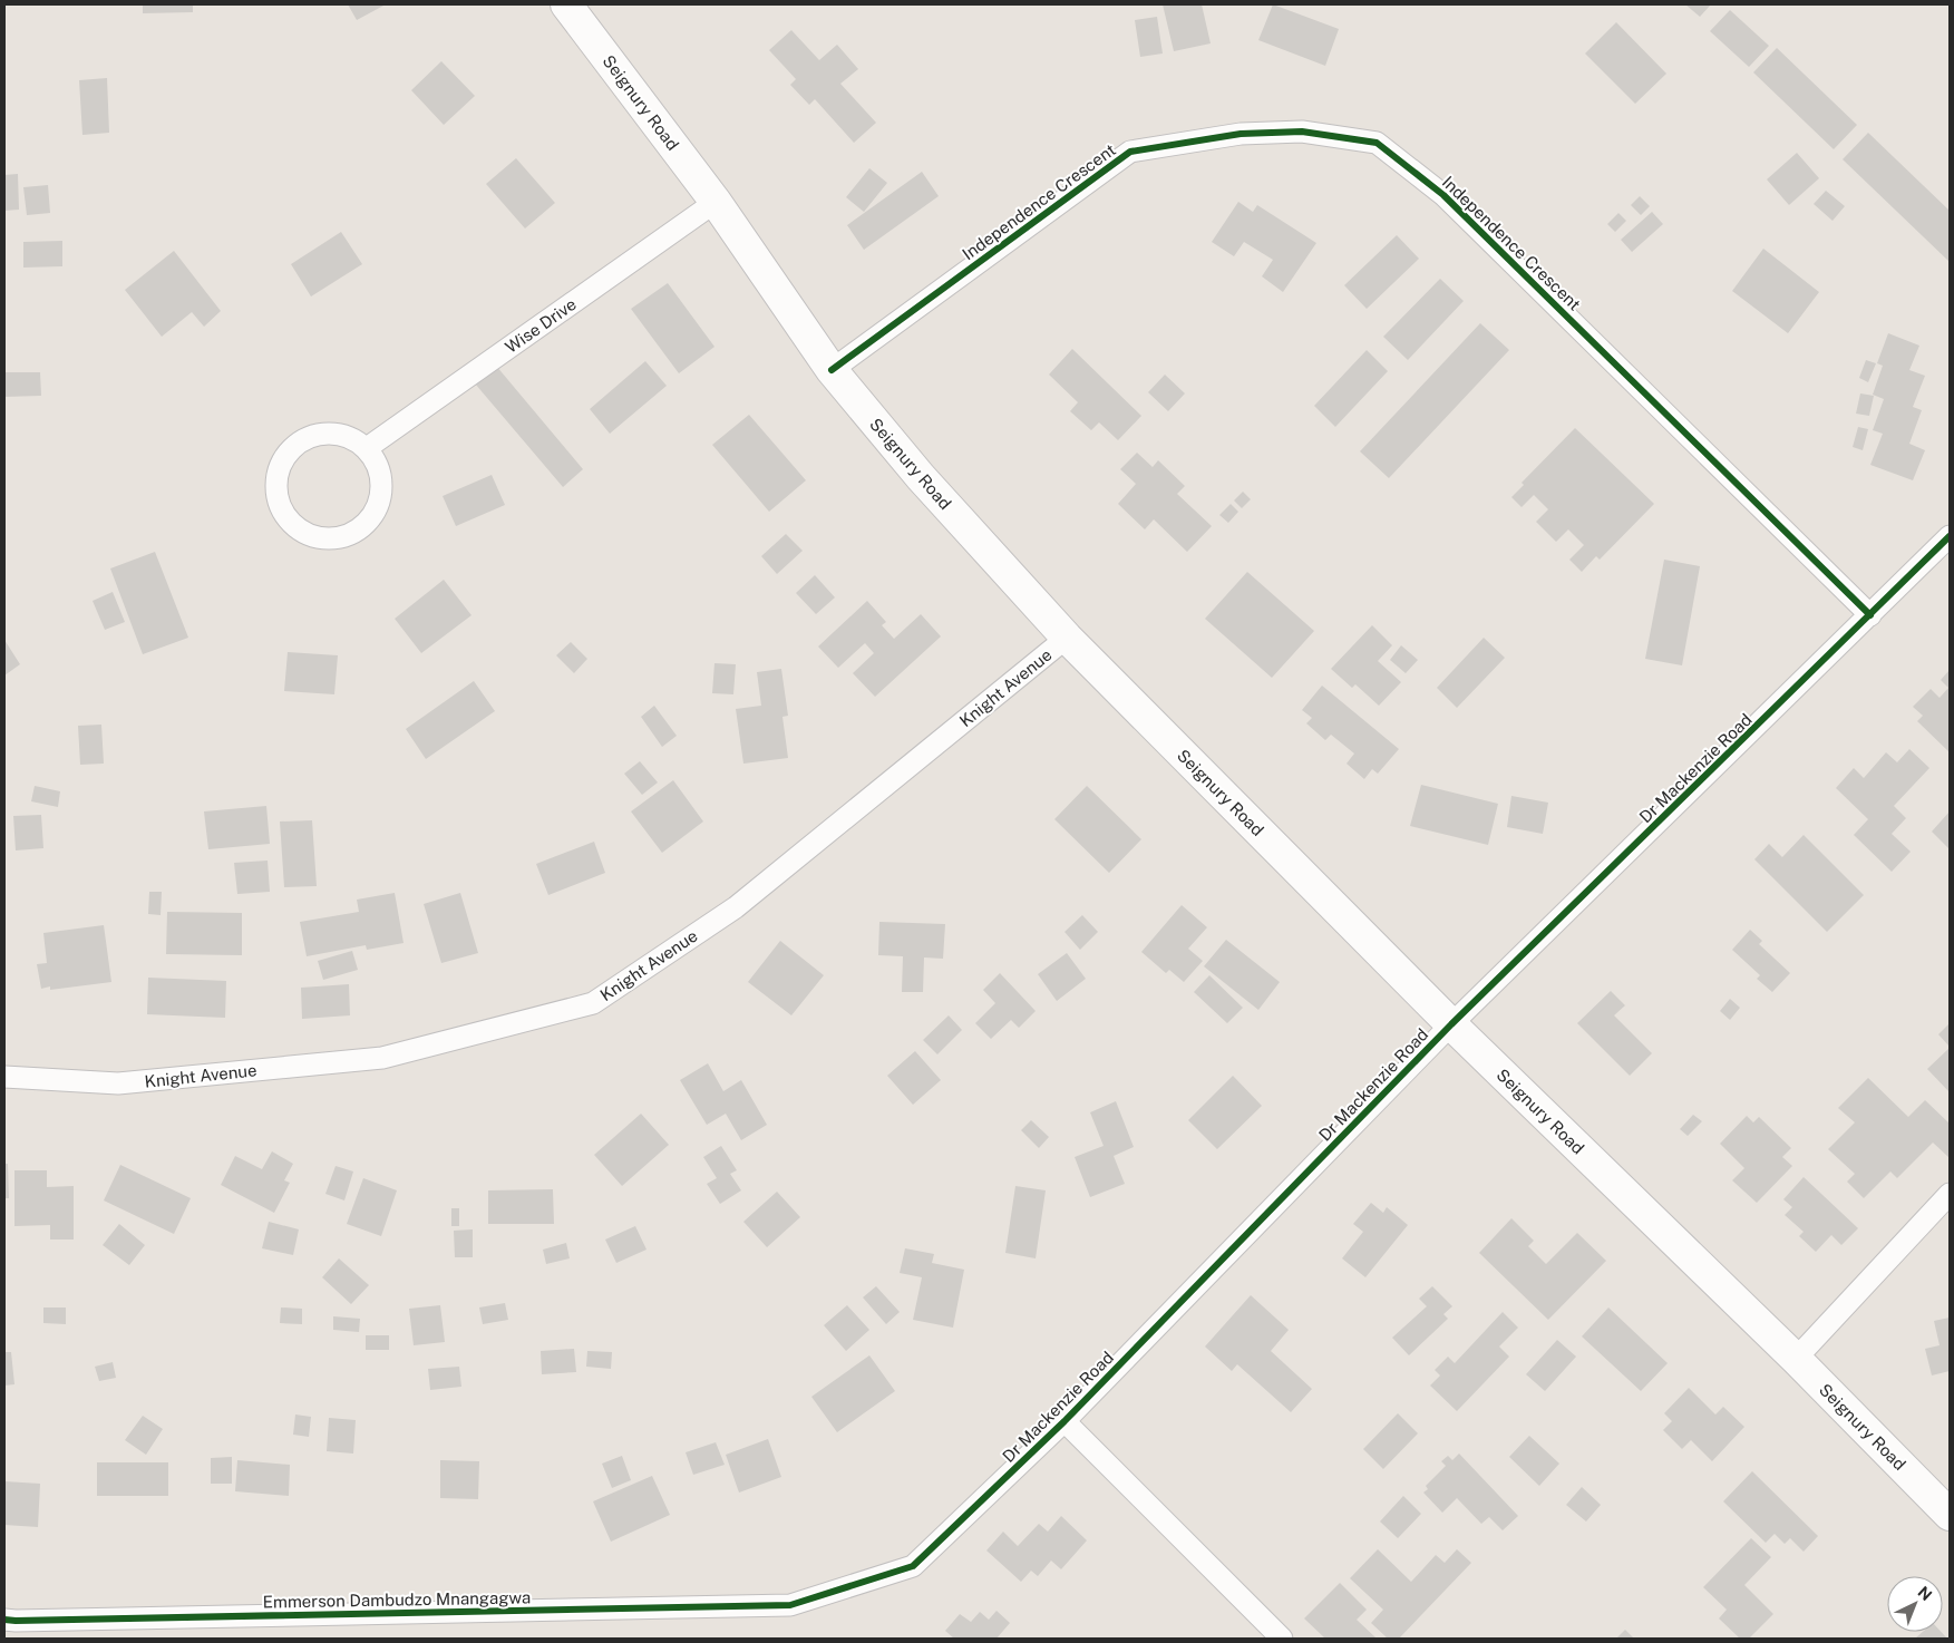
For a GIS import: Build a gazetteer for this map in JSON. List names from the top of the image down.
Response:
{
  "streets": {
    "main road": ["Seignury Road"],
    "street": [
      "Independence Crescent",
      "Wise Drive",
      "Knight Avenue",
      "Dr Mackenzie Road",
      "Emmerson Dambudzo Mnangagwa"
    ]
  },
  "crossings": [
    ["Seignury Road", "Independence Crescent"],
    ["Seignury Road", "Wise Drive"],
    ["Seignury Road", "Knight Avenue"],
    ["Seignury Road", "Dr Mackenzie Road"],
    ["Independence Crescent", "Dr Mackenzie Road"],
    ["Dr Mackenzie Road", "Emmerson Dambudzo Mnangagwa"]
  ],
  "north": "top right"
}
